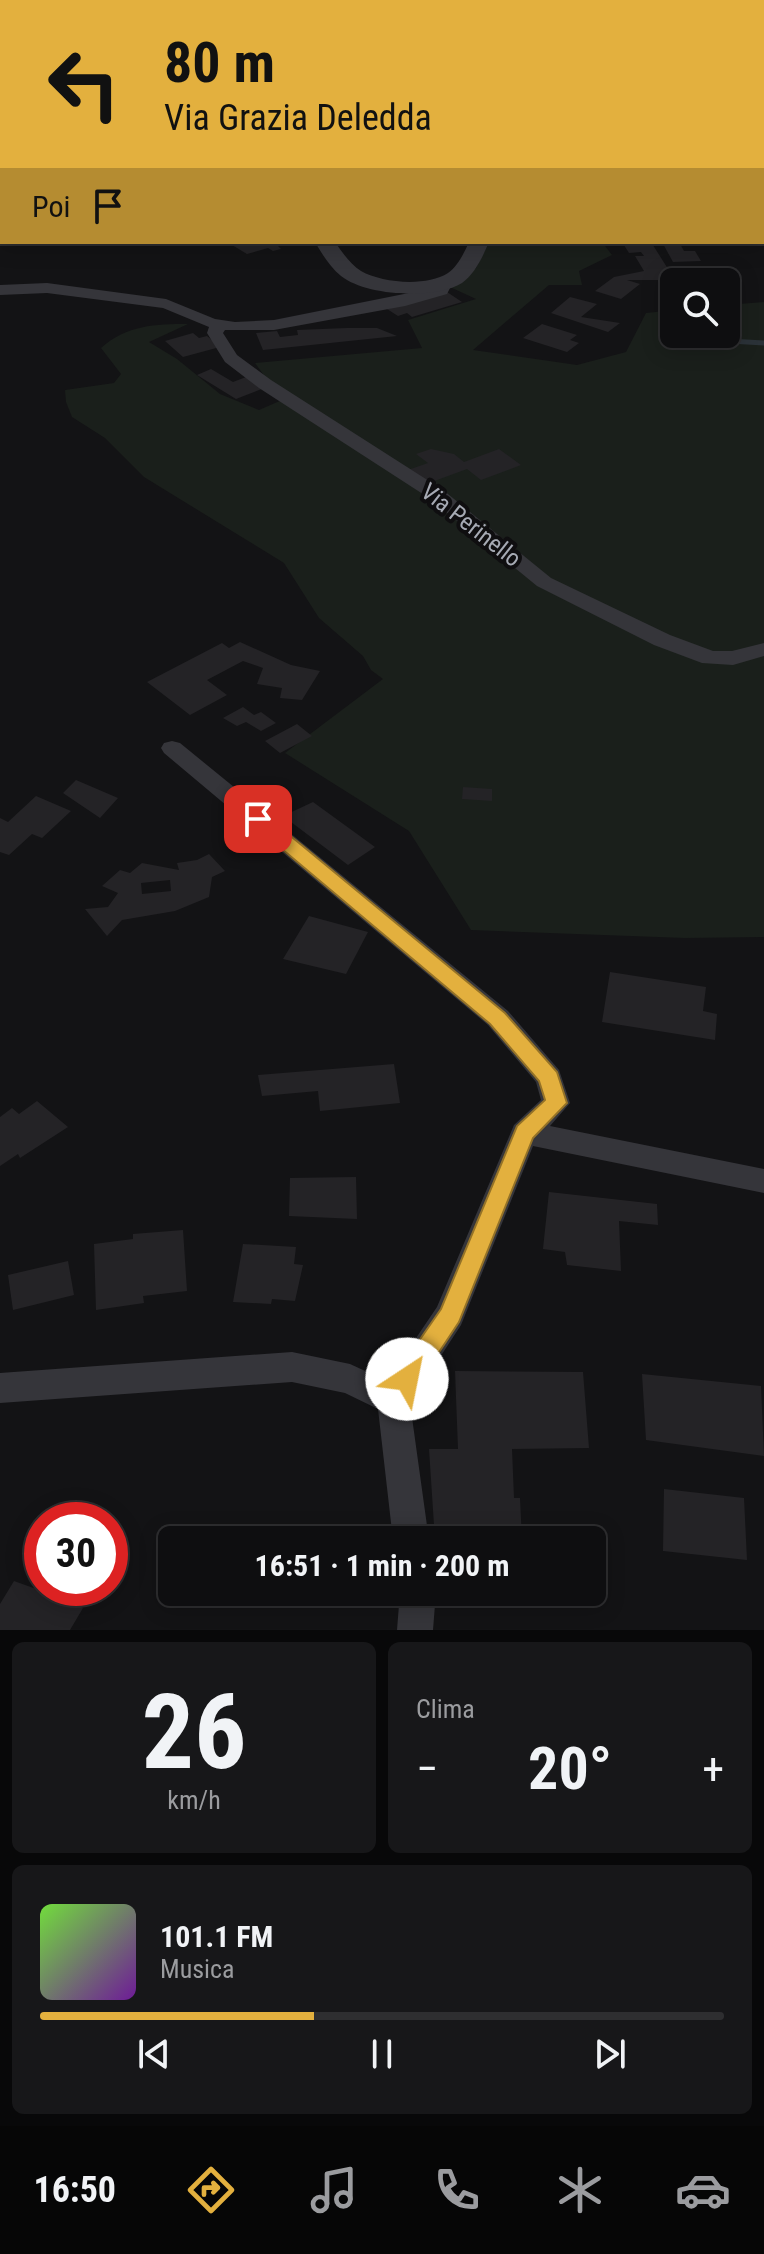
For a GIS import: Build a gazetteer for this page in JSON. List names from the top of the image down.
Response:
{
  "streets": {
    "street": ["Via Perinello"]
  },
  "page": {
    "turn": ["80 m", "Via Grazia Deledda"],
    "then": "Poi",
    "limit": "30",
    "trip": "16:51 · 1 min · 200 m",
    "tile": [
      ["26", "km/h"],
      "Clima"
    ],
    "heat": ["−", "20°", "+"],
    "song": ["101.1 FM", "Musica"],
    "tabs": "16:50"
  }
}
